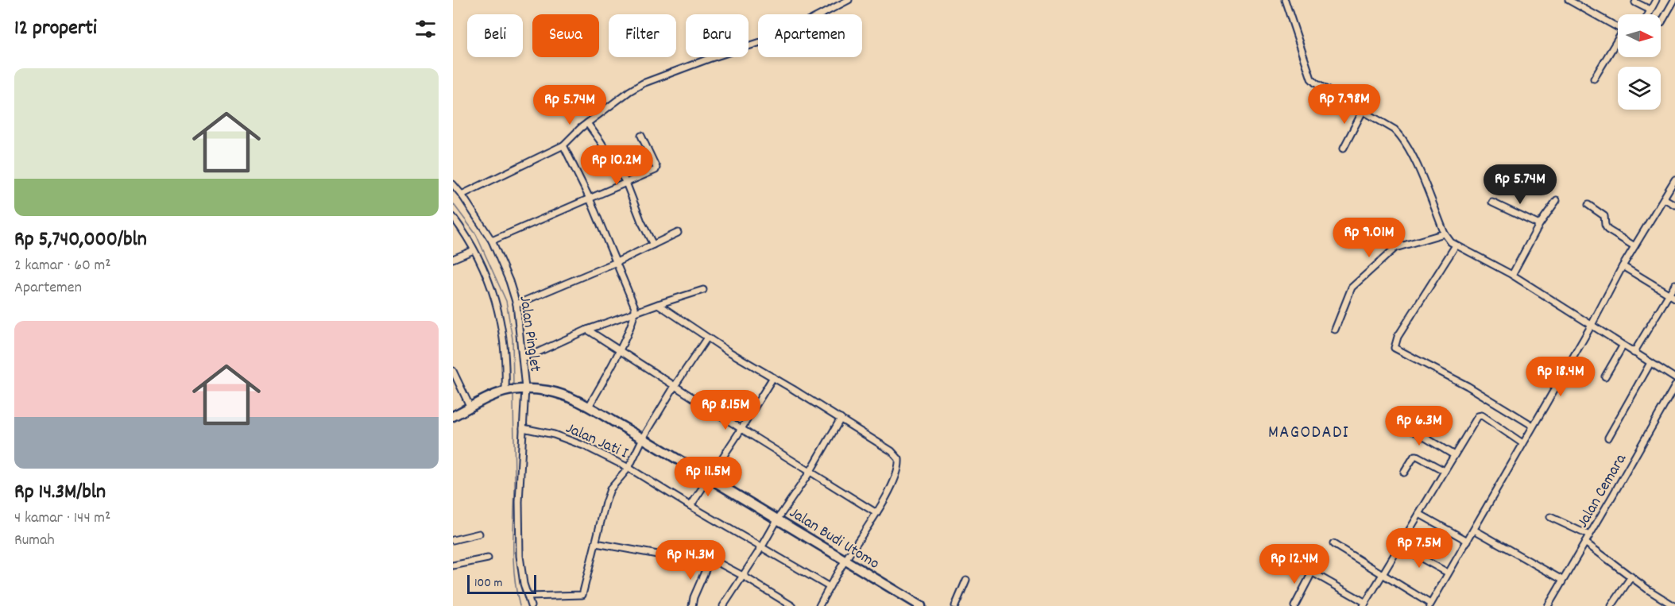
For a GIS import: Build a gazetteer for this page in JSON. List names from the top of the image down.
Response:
{
  "streets": {
    "main road": ["Jalan Budi Utomo"],
    "street": ["Jalan Pinglet", "Jalan Jati I", "Jalan Cemara"]
  },
  "crossings": [
    ["Jalan Pinglet", "Jalan Jati I"],
    ["Jalan Pinglet", "Jalan Budi Utomo"]
  ],
  "districts": ["MAGODADI"],
  "scale_bar": "100 m",
  "north": "right",
  "page": {
    "heading": "12 properti",
    "chip": [
      "Beli",
      "Sewa",
      "Filter",
      "Baru",
      "Apartemen"
    ],
    "list": [
      {
        "name": "Rp 5,740,000/bln",
        "note": "2 kamar · 60 m² · Apartemen"
      },
      {
        "name": "Rp 14.3M/bln",
        "note": "4 kamar · 144 m² · Rumah"
      }
    ],
    "price": [
      "Rp 7.98M",
      "Rp 5.74M",
      "Rp 10.2M",
      "Rp 5.74M",
      "Rp 9.01M",
      "Rp 18.4M",
      "Rp 8.15M",
      "Rp 6.3M",
      "Rp 11.5M",
      "Rp 7.5M",
      "Rp 14.3M",
      "Rp 12.4M"
    ],
    "scale": "100 m"
  }
}
